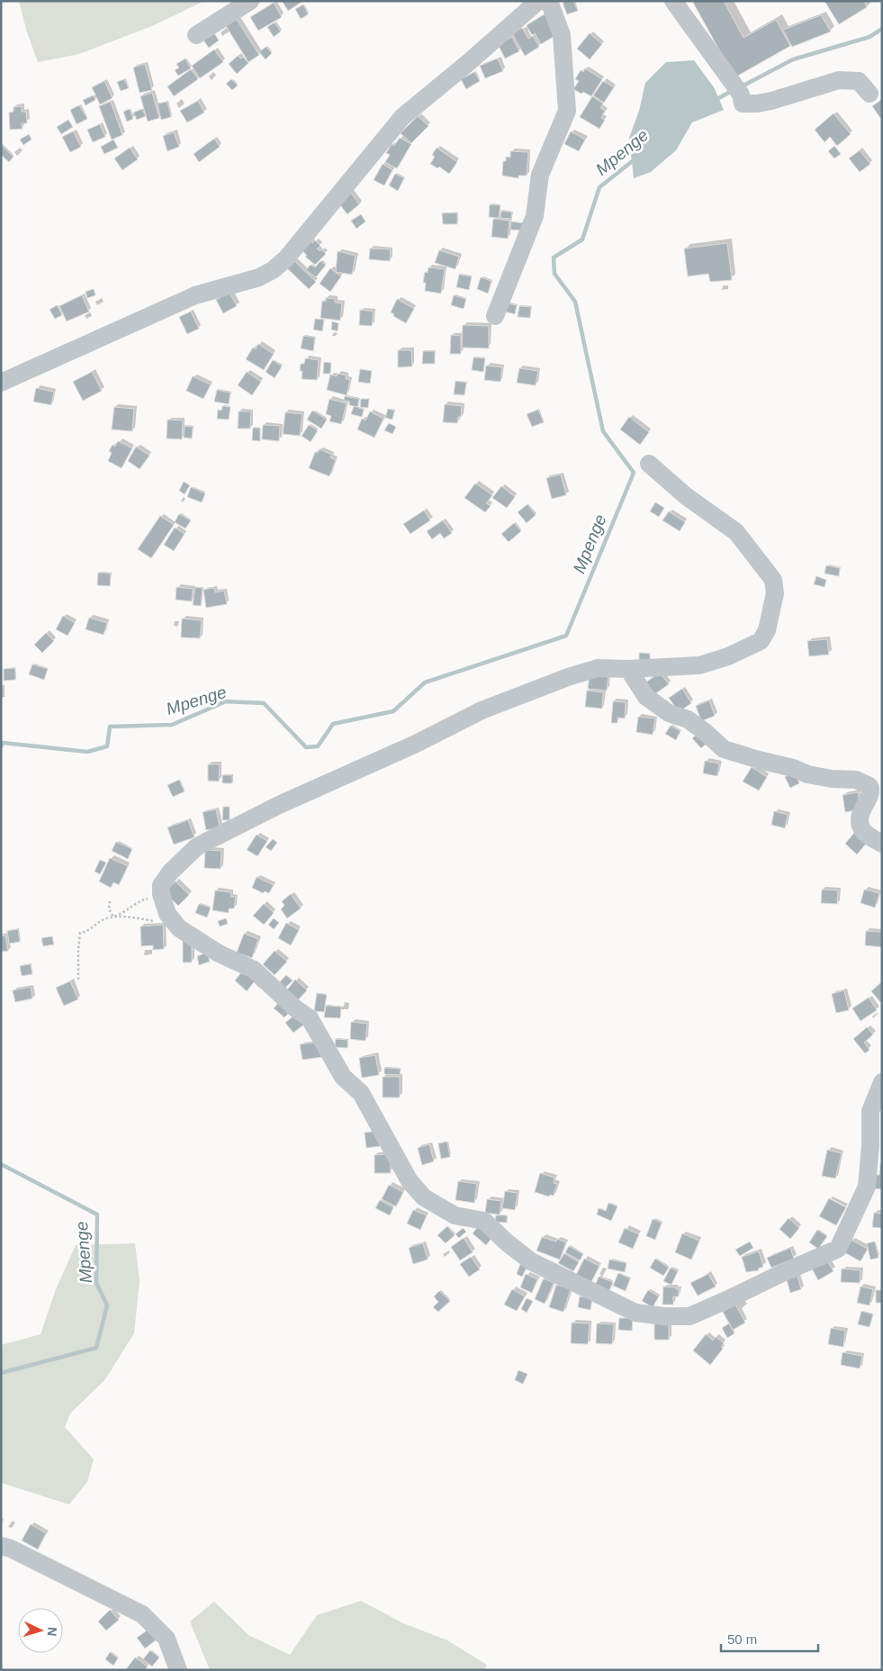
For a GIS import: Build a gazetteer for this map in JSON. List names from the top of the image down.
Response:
{
  "water": ["Mpenge"],
  "scale_bar": "50 m",
  "north": "right"
}
